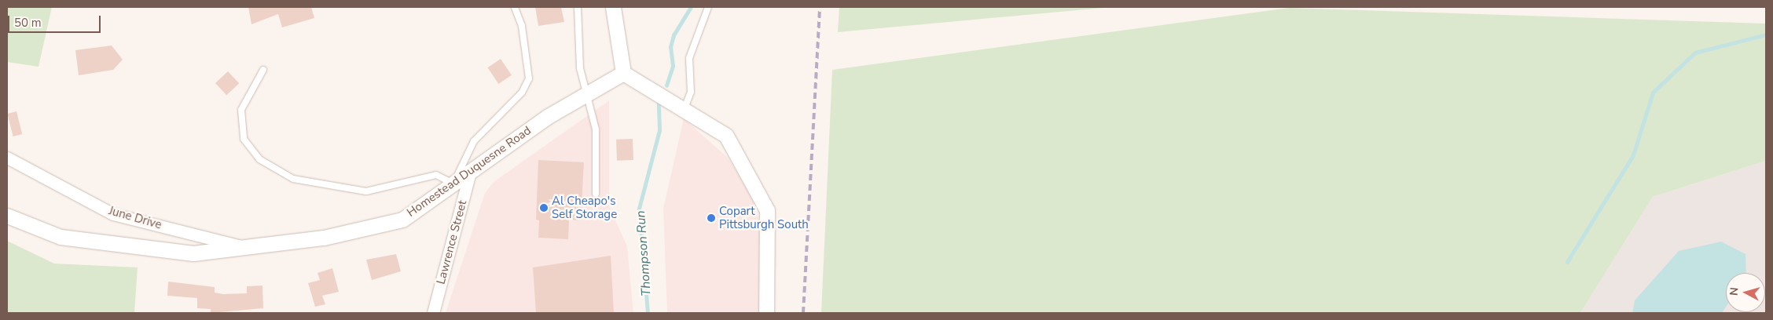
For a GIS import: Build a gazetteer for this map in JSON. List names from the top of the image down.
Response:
{
  "streets": {
    "street": ["Homestead Duquesne Road", "June Drive", "Lawrence Street"]
  },
  "crossings": [
    ["Homestead Duquesne Road", "June Drive"],
    ["Homestead Duquesne Road", "Lawrence Street"]
  ],
  "water": ["Thompson Run"],
  "places": ["Al Cheapo's Self Storage", "Copart Pittsburgh South"],
  "scale_bar": "50 m",
  "north": "left"
}
